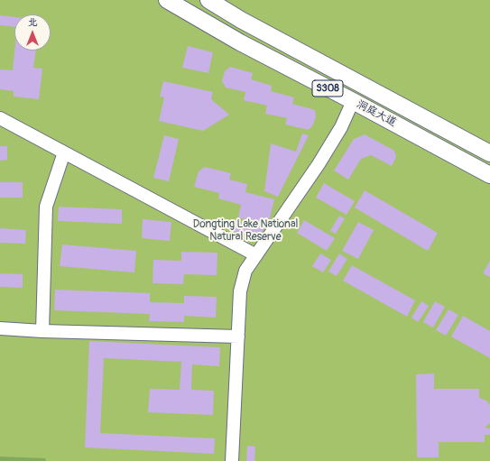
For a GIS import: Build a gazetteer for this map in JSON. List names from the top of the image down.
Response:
{
  "streets": {
    "main road": ["S308", "洞庭大道"]
  },
  "parks": ["Dongting Lake National Natural Reserve"],
  "north": "top"
}
